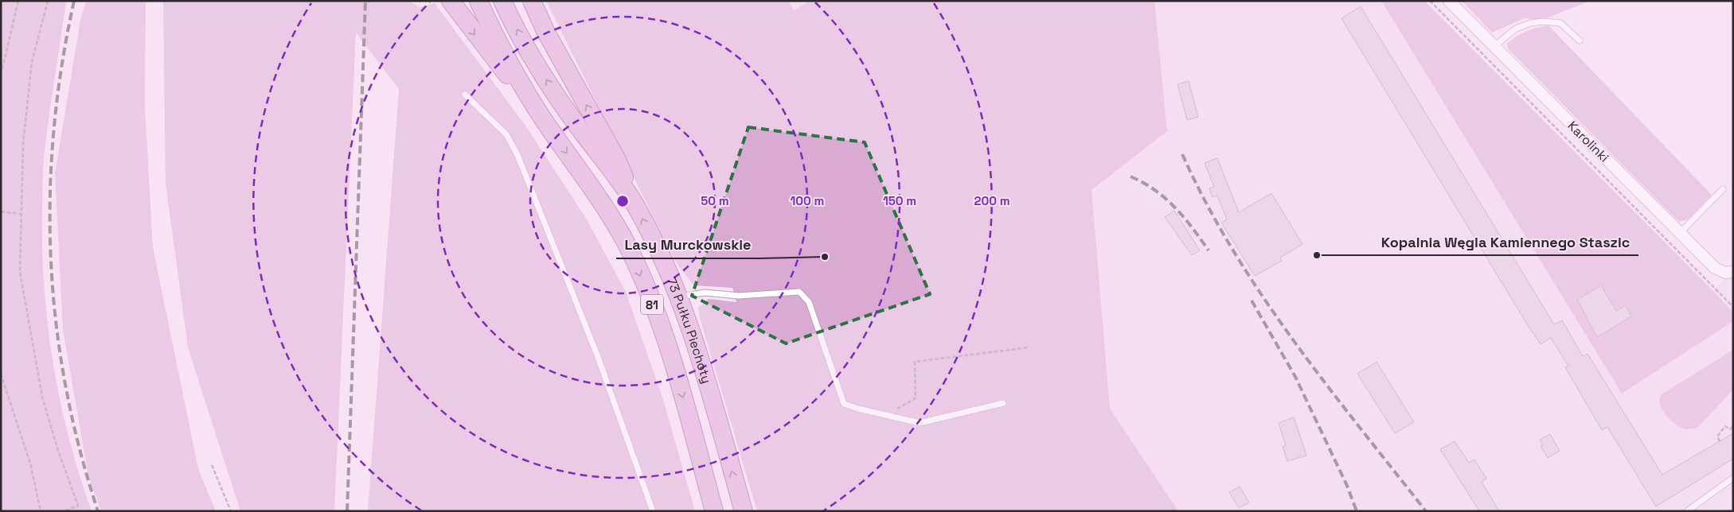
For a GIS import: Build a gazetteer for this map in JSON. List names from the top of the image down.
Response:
{
  "streets": {
    "main road": ["81", "73 Pułku Piechoty"],
    "street": ["Karolinki"]
  },
  "places": ["Kopalnia Węgla Kamiennego Staszic", "Lasy Murckowskie"],
  "rings": [
    "50 m",
    "100 m",
    "150 m",
    "200 m"
  ]
}
